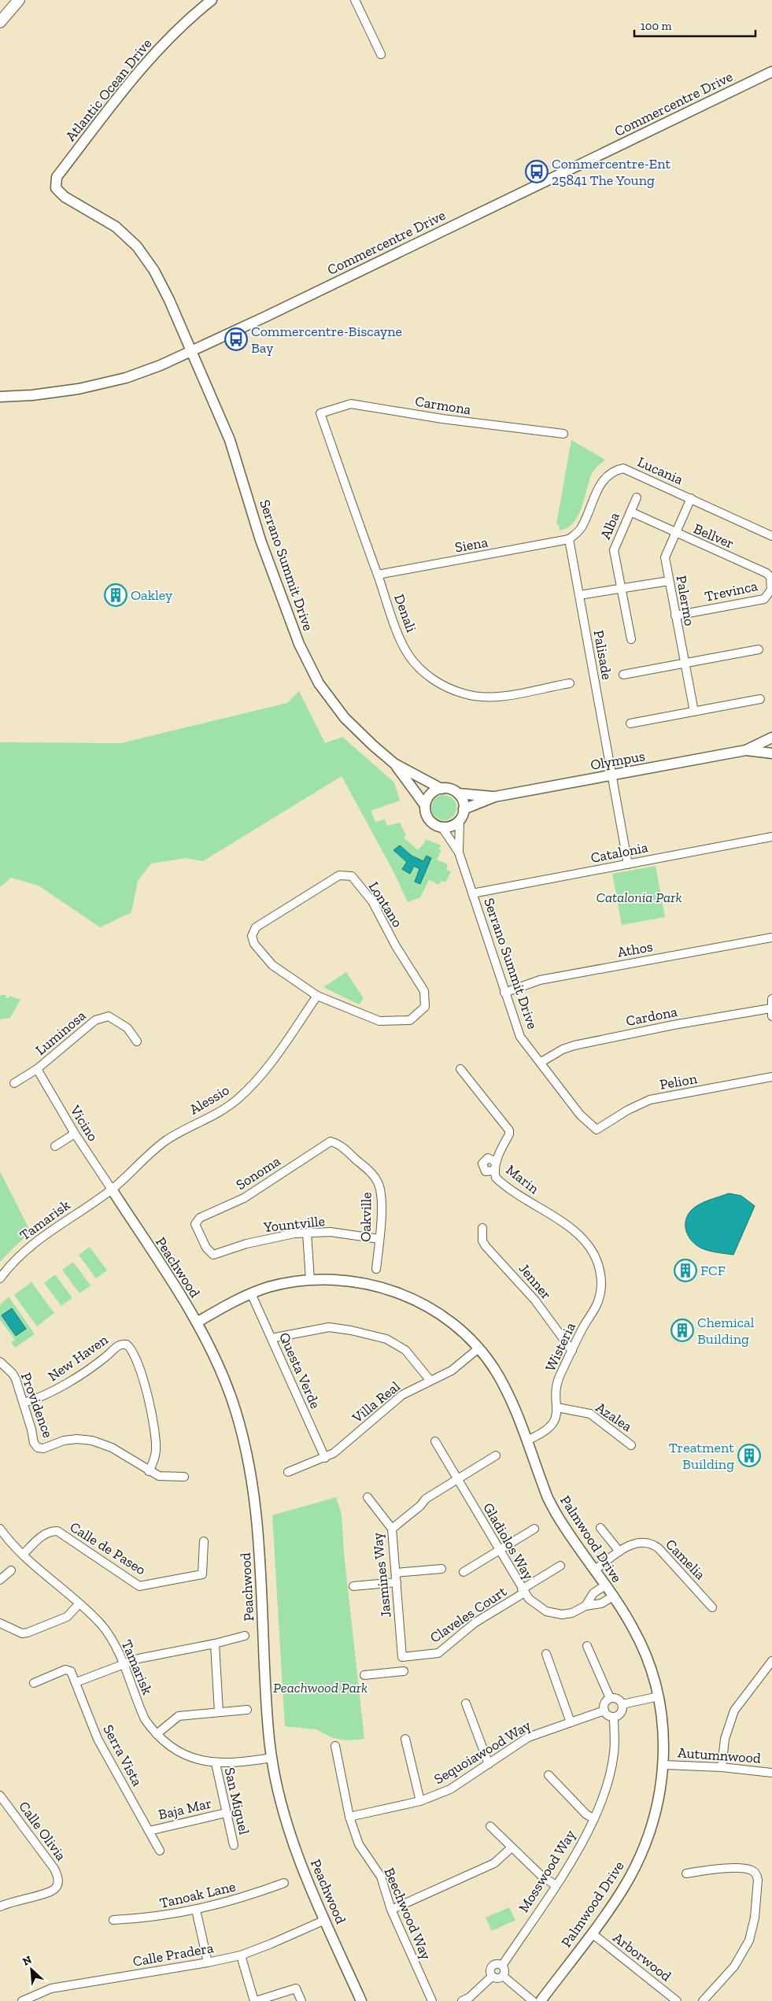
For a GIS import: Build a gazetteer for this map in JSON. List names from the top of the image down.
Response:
{
  "streets": {
    "street": [
      "Atlantic Ocean Drive",
      "Commercentre Drive",
      "Carmona",
      "Lucania",
      "Alba",
      "Bellver",
      "Siena",
      "Serrano Summit Drive",
      "Trevinca",
      "Palermo",
      "Denali",
      "Palisade",
      "Olympus",
      "Catalonia",
      "Lontano",
      "Athos",
      "Cardona",
      "Luminosa",
      "Pelion",
      "Alessio",
      "Vicino",
      "Sonoma",
      "Marin",
      "Oakville",
      "Tamarisk",
      "Yountville",
      "Peachwood",
      "Jenner",
      "Wisteria",
      "New Haven",
      "Questa Verde",
      "Villa Real",
      "Providence",
      "Azalea",
      "Palmwood Drive",
      "Gladiolos Way",
      "Calle de Paseo",
      "Camelia",
      "Jasmines Way",
      "Claveles Court",
      "Sequoiawood Way",
      "Serra Vista",
      "Autumnwood",
      "San Miguel",
      "Baja Mar",
      "Calle Olivia",
      "Mosswood Way",
      "Tanoak Lane",
      "Beechwood Way",
      "Calle Pradera",
      "Arborwood"
    ]
  },
  "crossings": [
    ["Atlantic Ocean Drive", "Serrano Summit Drive"],
    ["Commercentre Drive", "Serrano Summit Drive"],
    ["Carmona", "Denali"],
    ["Lucania", "Siena"],
    ["Lucania", "Palermo"],
    ["Lucania", "Palisade"],
    ["Alba", "Bellver"],
    ["Bellver", "Trevinca"],
    ["Bellver", "Palermo"],
    ["Siena", "Denali"],
    ["Siena", "Palisade"],
    ["Serrano Summit Drive", "Olympus"],
    ["Serrano Summit Drive", "Catalonia"],
    ["Serrano Summit Drive", "Athos"],
    ["Serrano Summit Drive", "Cardona"],
    ["Serrano Summit Drive", "Pelion"],
    ["Trevinca", "Palermo"],
    ["Palisade", "Olympus"],
    ["Palisade", "Catalonia"],
    ["Lontano", "Alessio"],
    ["Luminosa", "Vicino"],
    ["Alessio", "Vicino"],
    ["Alessio", "Tamarisk"],
    ["Alessio", "Peachwood"],
    ["Vicino", "Tamarisk"],
    ["Vicino", "Peachwood"],
    ["Sonoma", "Oakville"],
    ["Sonoma", "Yountville"],
    ["Marin", "Wisteria"],
    ["Oakville", "Yountville"],
    ["Tamarisk", "Peachwood"],
    ["Tamarisk", "Calle de Paseo"],
    ["Tamarisk", "San Miguel"],
    ["Peachwood", "Palmwood Drive"],
    ["Peachwood", "Calle Pradera"],
    ["Jenner", "Wisteria"],
    ["Wisteria", "Azalea"],
    ["Wisteria", "Palmwood Drive"],
    ["New Haven", "Providence"],
    ["Questa Verde", "Villa Real"],
    ["Questa Verde", "Palmwood Drive"],
    ["Villa Real", "Palmwood Drive"],
    ["Palmwood Drive", "Gladiolos Way"],
    ["Palmwood Drive", "Camelia"],
    ["Palmwood Drive", "Autumnwood"],
    ["Palmwood Drive", "Arborwood"],
    ["Gladiolos Way", "Claveles Court"],
    ["Jasmines Way", "Claveles Court"],
    ["Sequoiawood Way", "Mosswood Way"],
    ["Sequoiawood Way", "Beechwood Way"],
    ["Serra Vista", "Baja Mar"],
    ["San Miguel", "Baja Mar"]
  ],
  "parks": ["Catalonia Park", "Peachwood Park"],
  "places": {
    "bus stop": ["Commercentre-Ent 25841 The Young", "Commercentre-Biscayne Bay"],
    "building": [
      "Oakley",
      "FCF",
      "Chemical Building",
      "Treatment Building"
    ]
  },
  "scale_bar": "100 m",
  "north": "top left"
}
